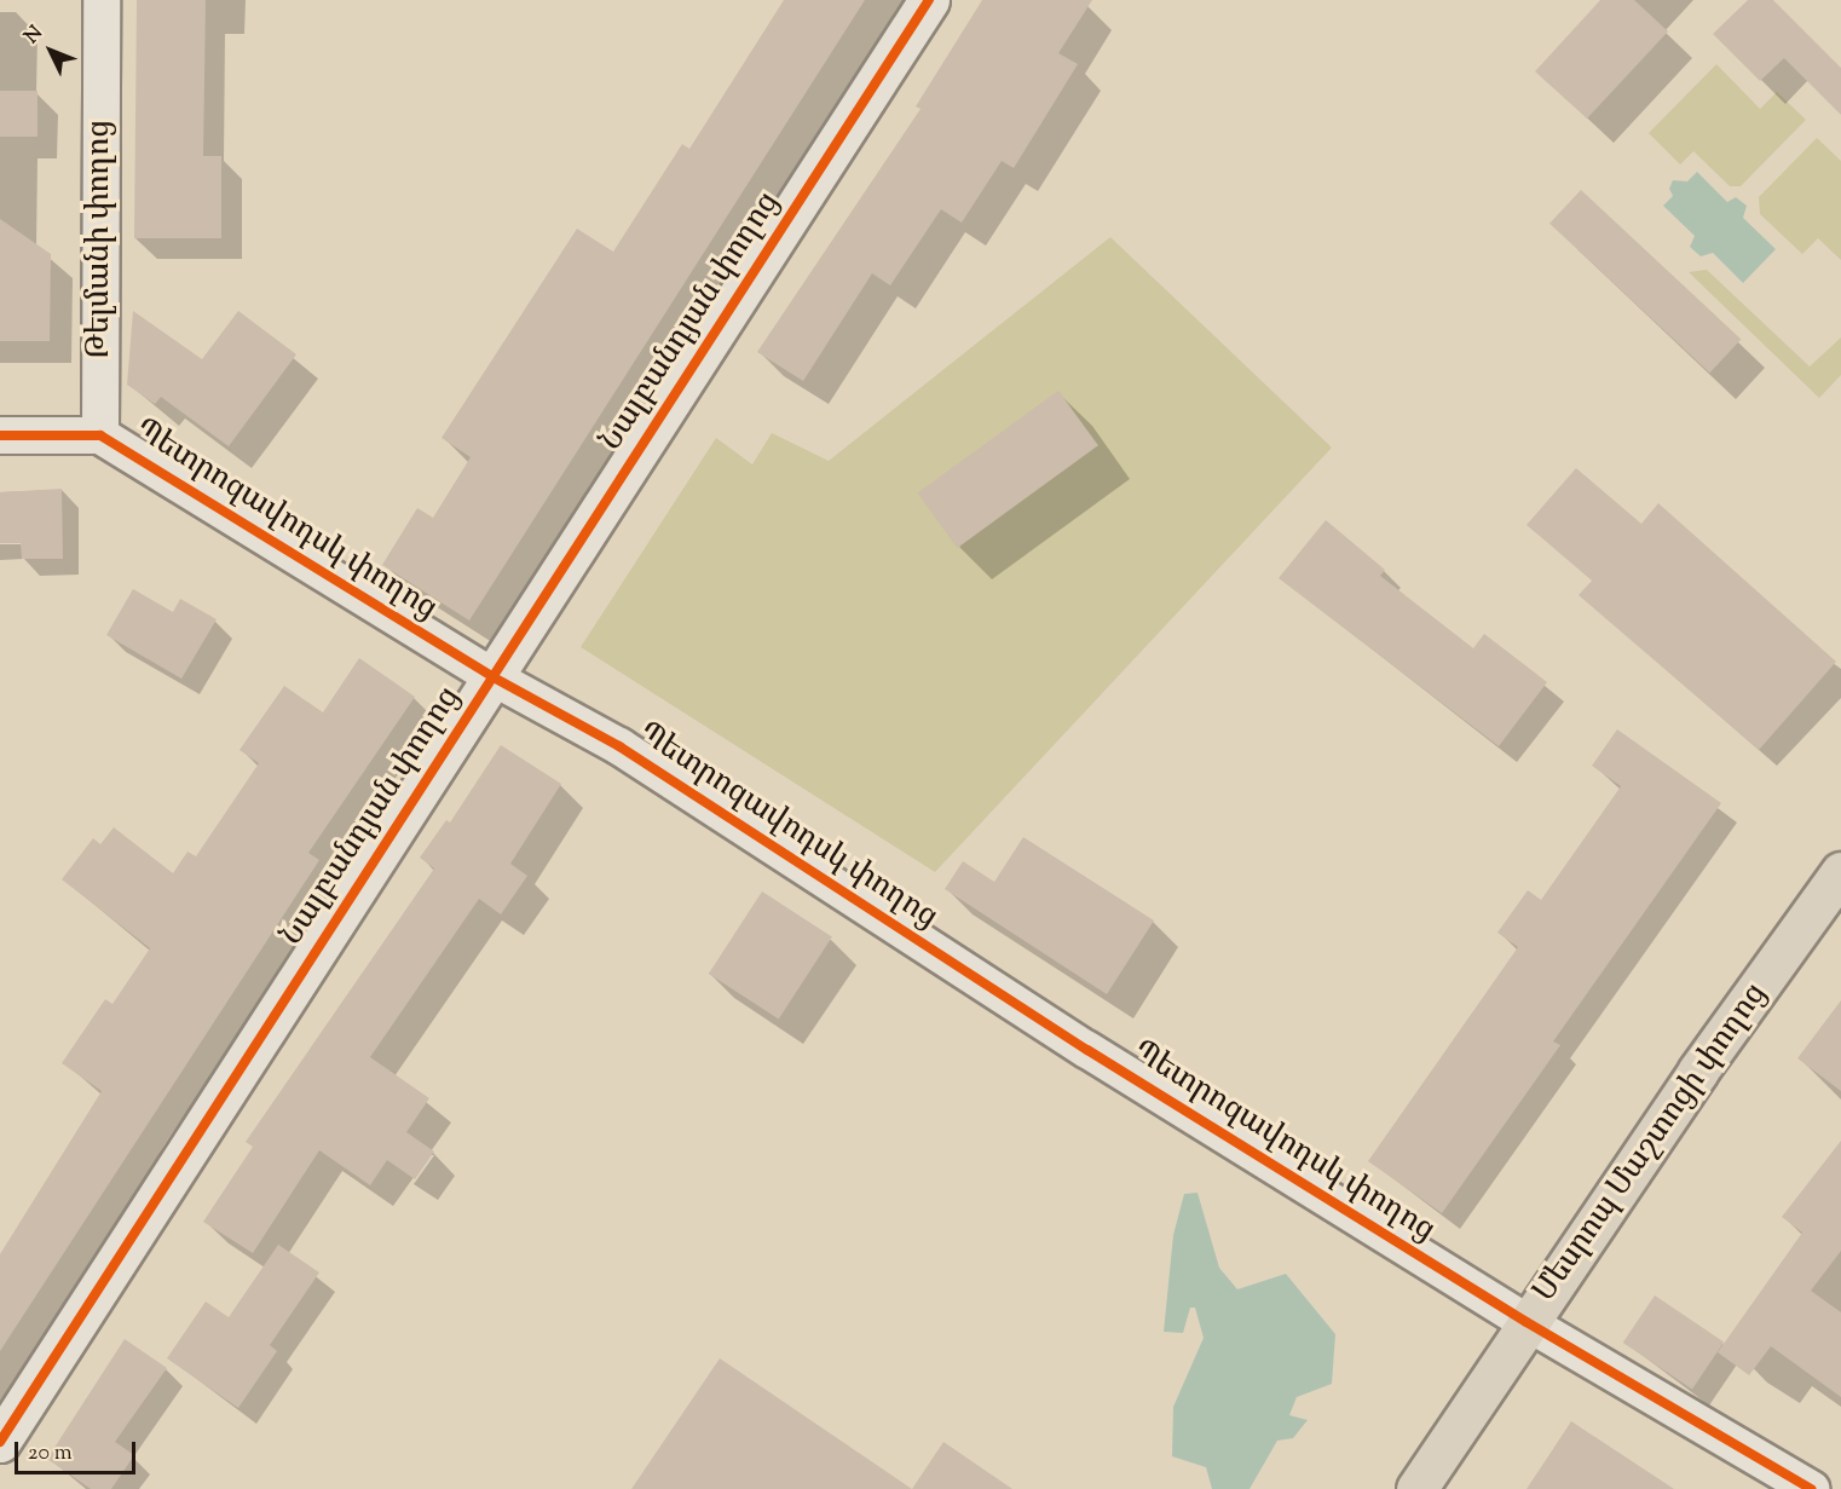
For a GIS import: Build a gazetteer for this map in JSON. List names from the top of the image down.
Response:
{
  "streets": {
    "main road": ["Մեսրոպ Մաշտոցի փողոց"],
    "street": ["Թելմանի փողոց", "Նալբանդյան փողոց", "Պետրոզավոդսկ փողոց"]
  },
  "crossings": [
    ["Թելմանի փողոց", "Պետրոզավոդսկ փողոց"],
    ["Նալբանդյան փողոց", "Պետրոզավոդսկ փողոց"],
    ["Պետրոզավոդսկ փողոց", "Մեսրոպ Մաշտոցի փողոց"]
  ],
  "scale_bar": "20 m",
  "north": "top left"
}
